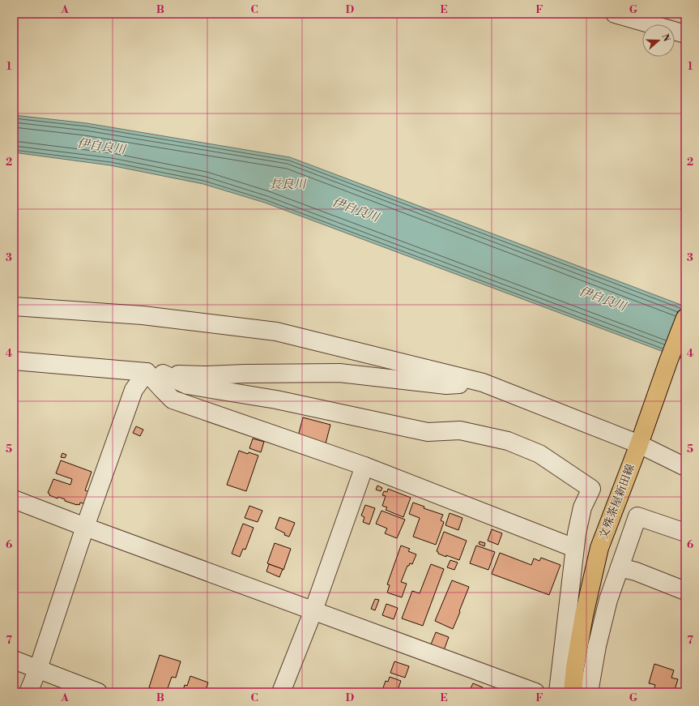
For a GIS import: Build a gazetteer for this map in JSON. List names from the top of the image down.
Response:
{
  "streets": {
    "main road": ["文殊茶屋新田線"]
  },
  "water": ["伊自良川", "長良川"],
  "north": "right",
  "grid": {
    "columns": [
      "A",
      "B",
      "C",
      "D",
      "E",
      "F",
      "G"
    ],
    "rows": [
      "1",
      "2",
      "3",
      "4",
      "5",
      "6",
      "7"
    ]
  }
}
